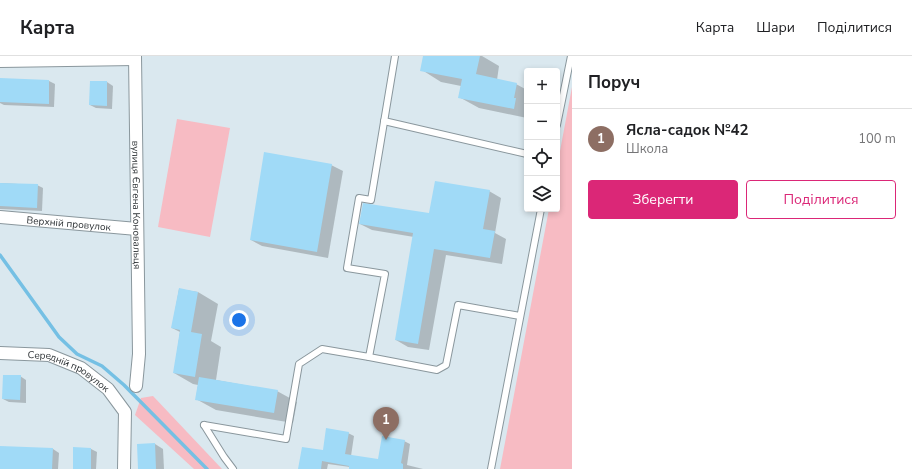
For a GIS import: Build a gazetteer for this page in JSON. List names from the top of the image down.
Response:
{
  "streets": {
    "street": ["вулиця Євгена Коновальця", "Верхній провулок", "Середній провулок"]
  },
  "crossings": [
    ["вулиця Євгена Коновальця", "Верхній провулок"]
  ],
  "page": {
    "header": "Карта",
    "nav": ["Карта", "Шари", "Поділитися"],
    "heading": "Поруч",
    "map_buttons": ["+", "−"],
    "list": [
      {
        "mark": "1",
        "name": "Ясла-садок №42",
        "note": "Школа",
        "value": "100 m"
      }
    ],
    "buttons": ["Зберегти", "Поділитися"],
    "pins": "1"
  }
}
